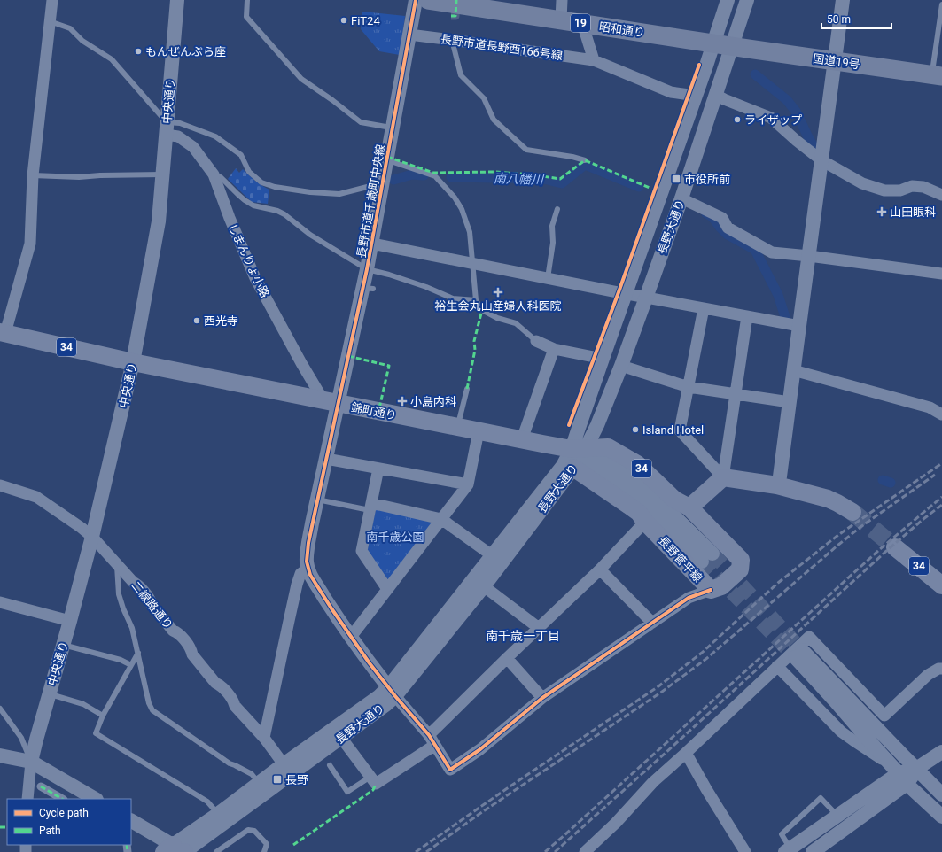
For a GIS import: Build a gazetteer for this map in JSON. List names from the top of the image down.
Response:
{
  "streets": {
    "highway": ["19", "昭和通り", "国道19号"],
    "main road": ["34", "錦町通り", "長野菅平線"],
    "street": [
      "長野市道長野西166号線",
      "中央通り",
      "長野市道千歳町中央線",
      "長野大通り",
      "しまんりょ小路",
      "二線路通り"
    ]
  },
  "crossings": [
    ["昭和通り", "国道19号"],
    ["昭和通り", "長野大通り"],
    ["長野市道長野西166号線", "長野市道千歳町中央線"],
    ["長野市道長野西166号線", "長野大通り"],
    ["国道19号", "長野大通り"],
    ["中央通り", "しまんりょ小路"],
    ["中央通り", "34"],
    ["中央通り", "錦町通り"],
    ["中央通り", "二線路通り"],
    ["長野市道千歳町中央線", "しまんりょ小路"],
    ["長野市道千歳町中央線", "錦町通り"],
    ["長野大通り", "長野菅平線"],
    ["長野大通り", "二線路通り"],
    ["しまんりょ小路", "錦町通り"],
    ["34", "錦町通り"],
    ["錦町通り", "長野菅平線"]
  ],
  "districts": ["南千歳一丁目"],
  "water": ["南八幡川"],
  "parks": ["南千歳公園"],
  "places": {
    "other": [
      "FiT24",
      "もんぜんぷら座",
      "ライザップ",
      "西光寺",
      "Island Hotel"
    ],
    "transit": ["市役所前", "長野"],
    "health": ["山田眼科", "裕生会丸山産婦人科医院", "小島内科"]
  },
  "legend": ["Cycle path", "Path"],
  "scale_bar": "50 m"
}
